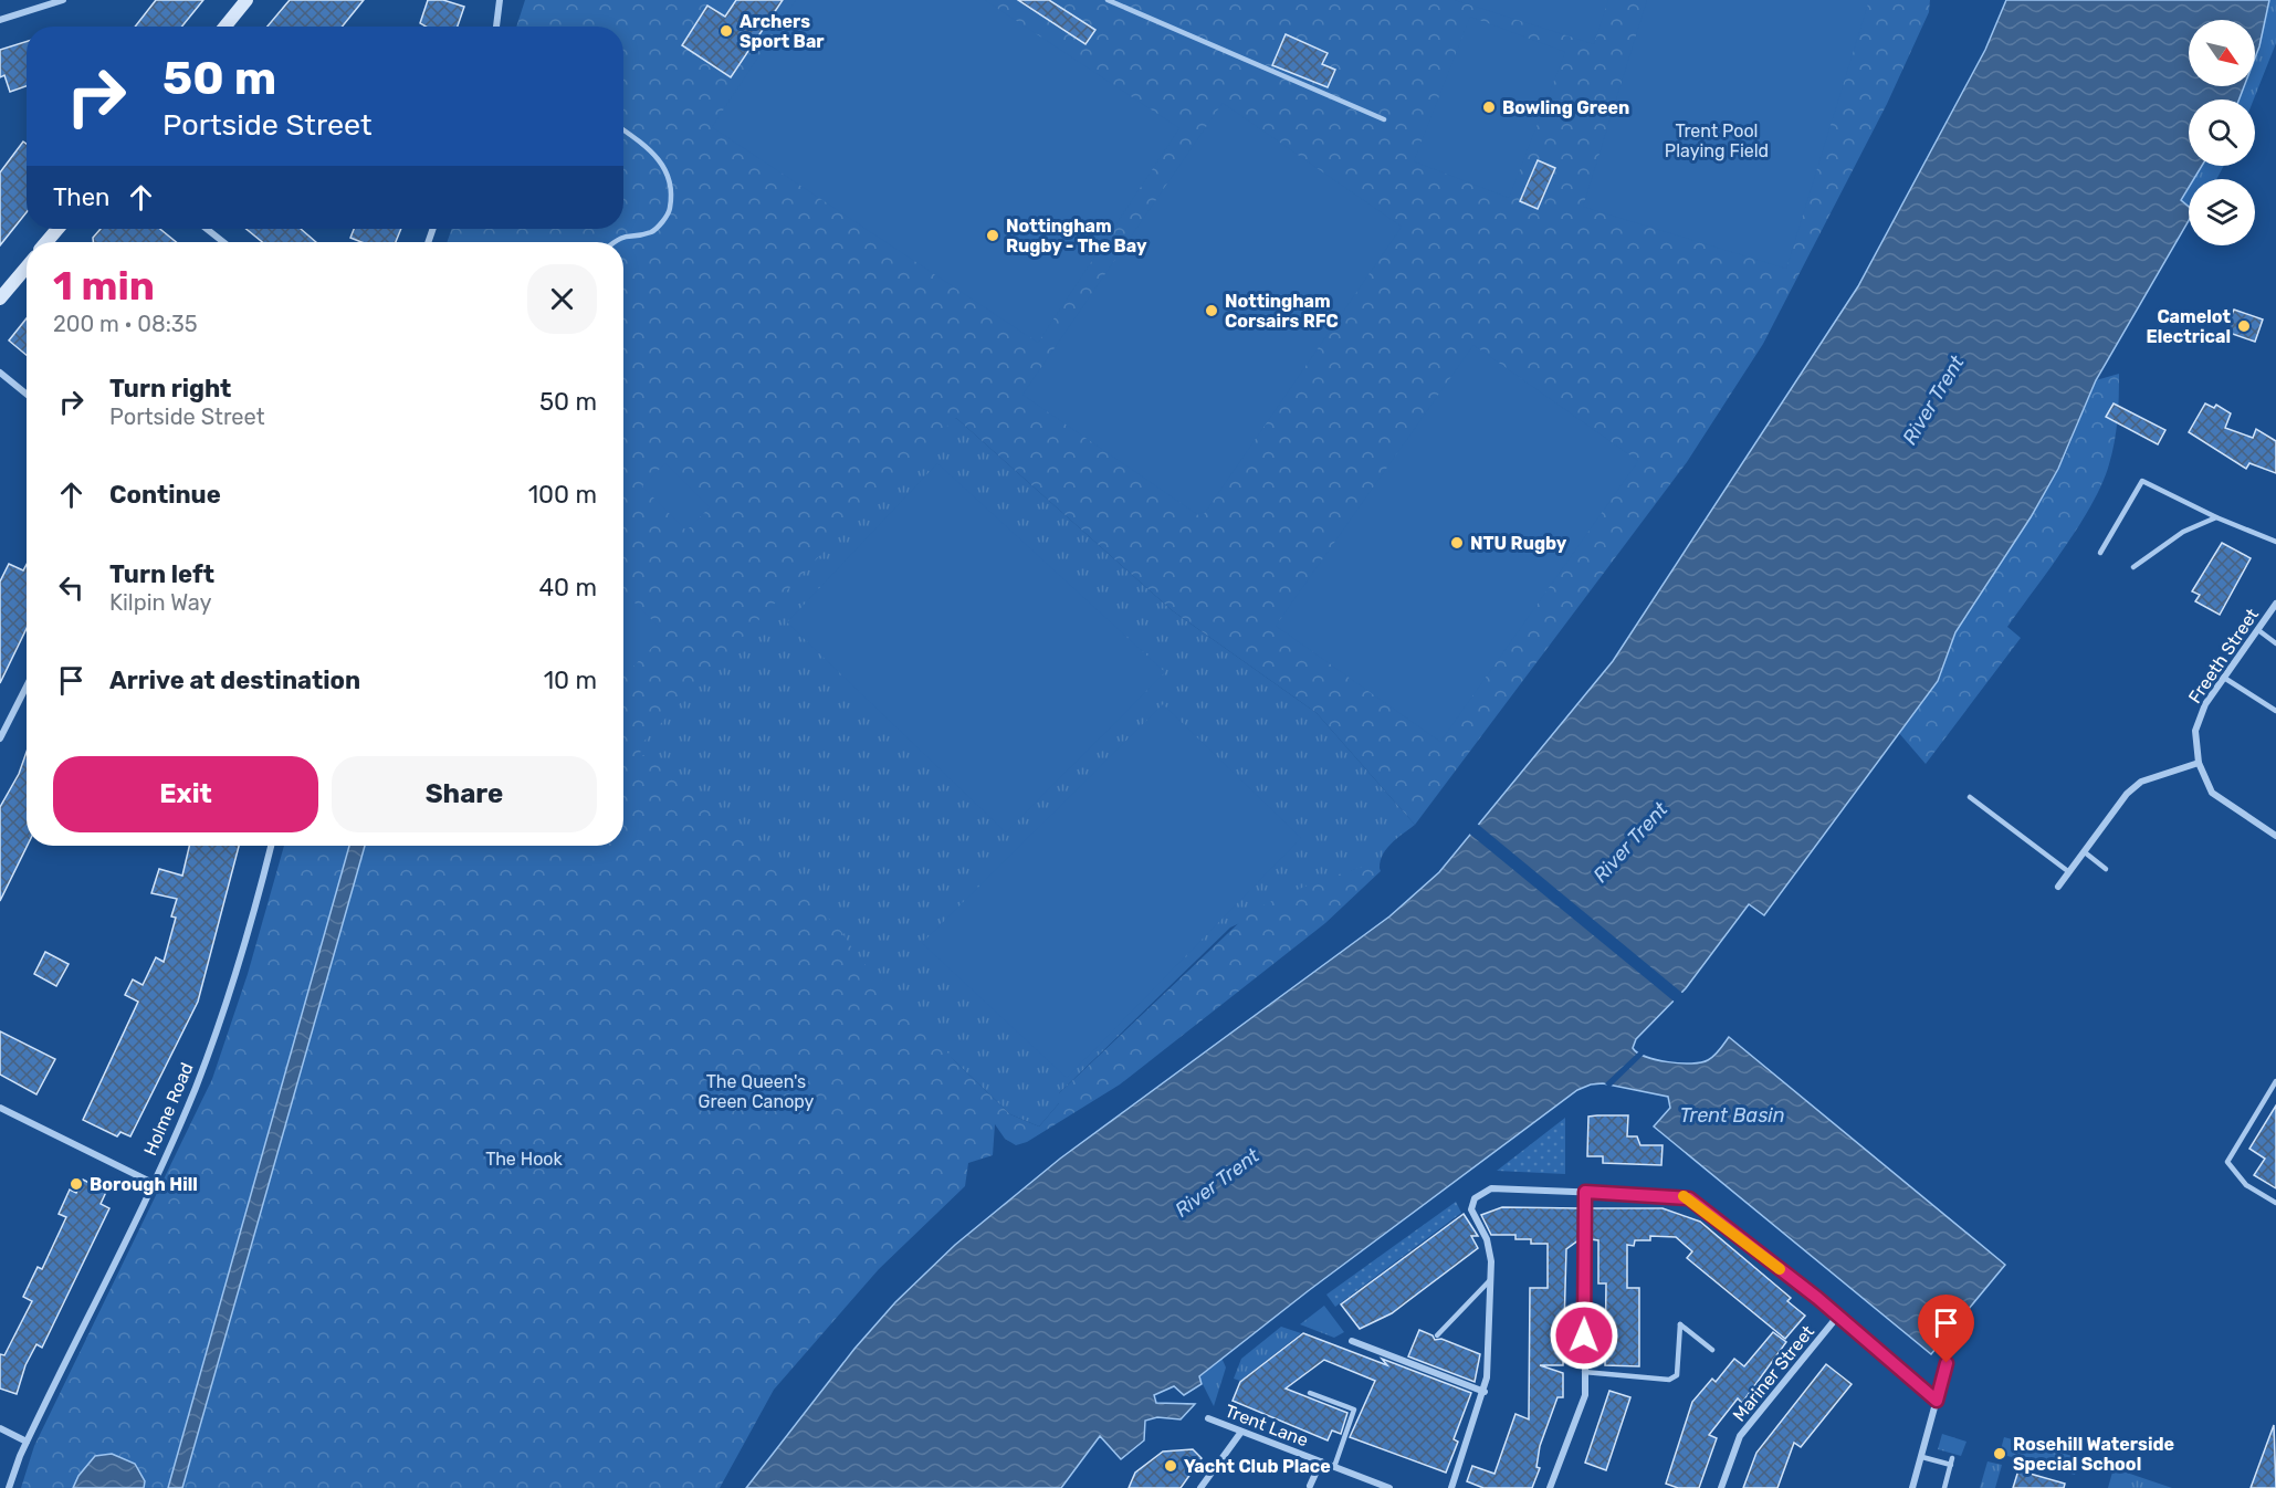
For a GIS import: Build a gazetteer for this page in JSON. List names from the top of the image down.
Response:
{
  "streets": {
    "street": [
      "Freeth Street",
      "Holme Road",
      "Mariner Street",
      "Trent Lane"
    ]
  },
  "water": ["River Trent", "Trent Basin"],
  "parks": ["Trent Pool Playing Field", "The Queen's Green Canopy", "The Hook"],
  "places": [
    "Archers Sport Bar",
    "Bowling Green",
    "Nottingham Rugby - The Bay",
    "Nottingham Corsairs RFC",
    "Camelot Electrical",
    "NTU Rugby",
    "Borough Hill",
    "Rosehill Waterside Special School",
    "Yacht Club Place"
  ],
  "north": "bottom right",
  "page": {
    "turn": ["50 m", "Portside Street"],
    "then": "Then",
    "heading": ["1 min", "200 m · 08:35"],
    "list": [
      {
        "name": "Turn right",
        "note": "Portside Street",
        "value": "50 m"
      },
      {
        "name": "Continue",
        "value": "100 m"
      },
      {
        "name": "Turn left",
        "note": "Kilpin Way",
        "value": "40 m"
      },
      {
        "name": "Arrive at destination",
        "value": "10 m"
      }
    ],
    "buttons": ["Exit", "Share"]
  }
}
